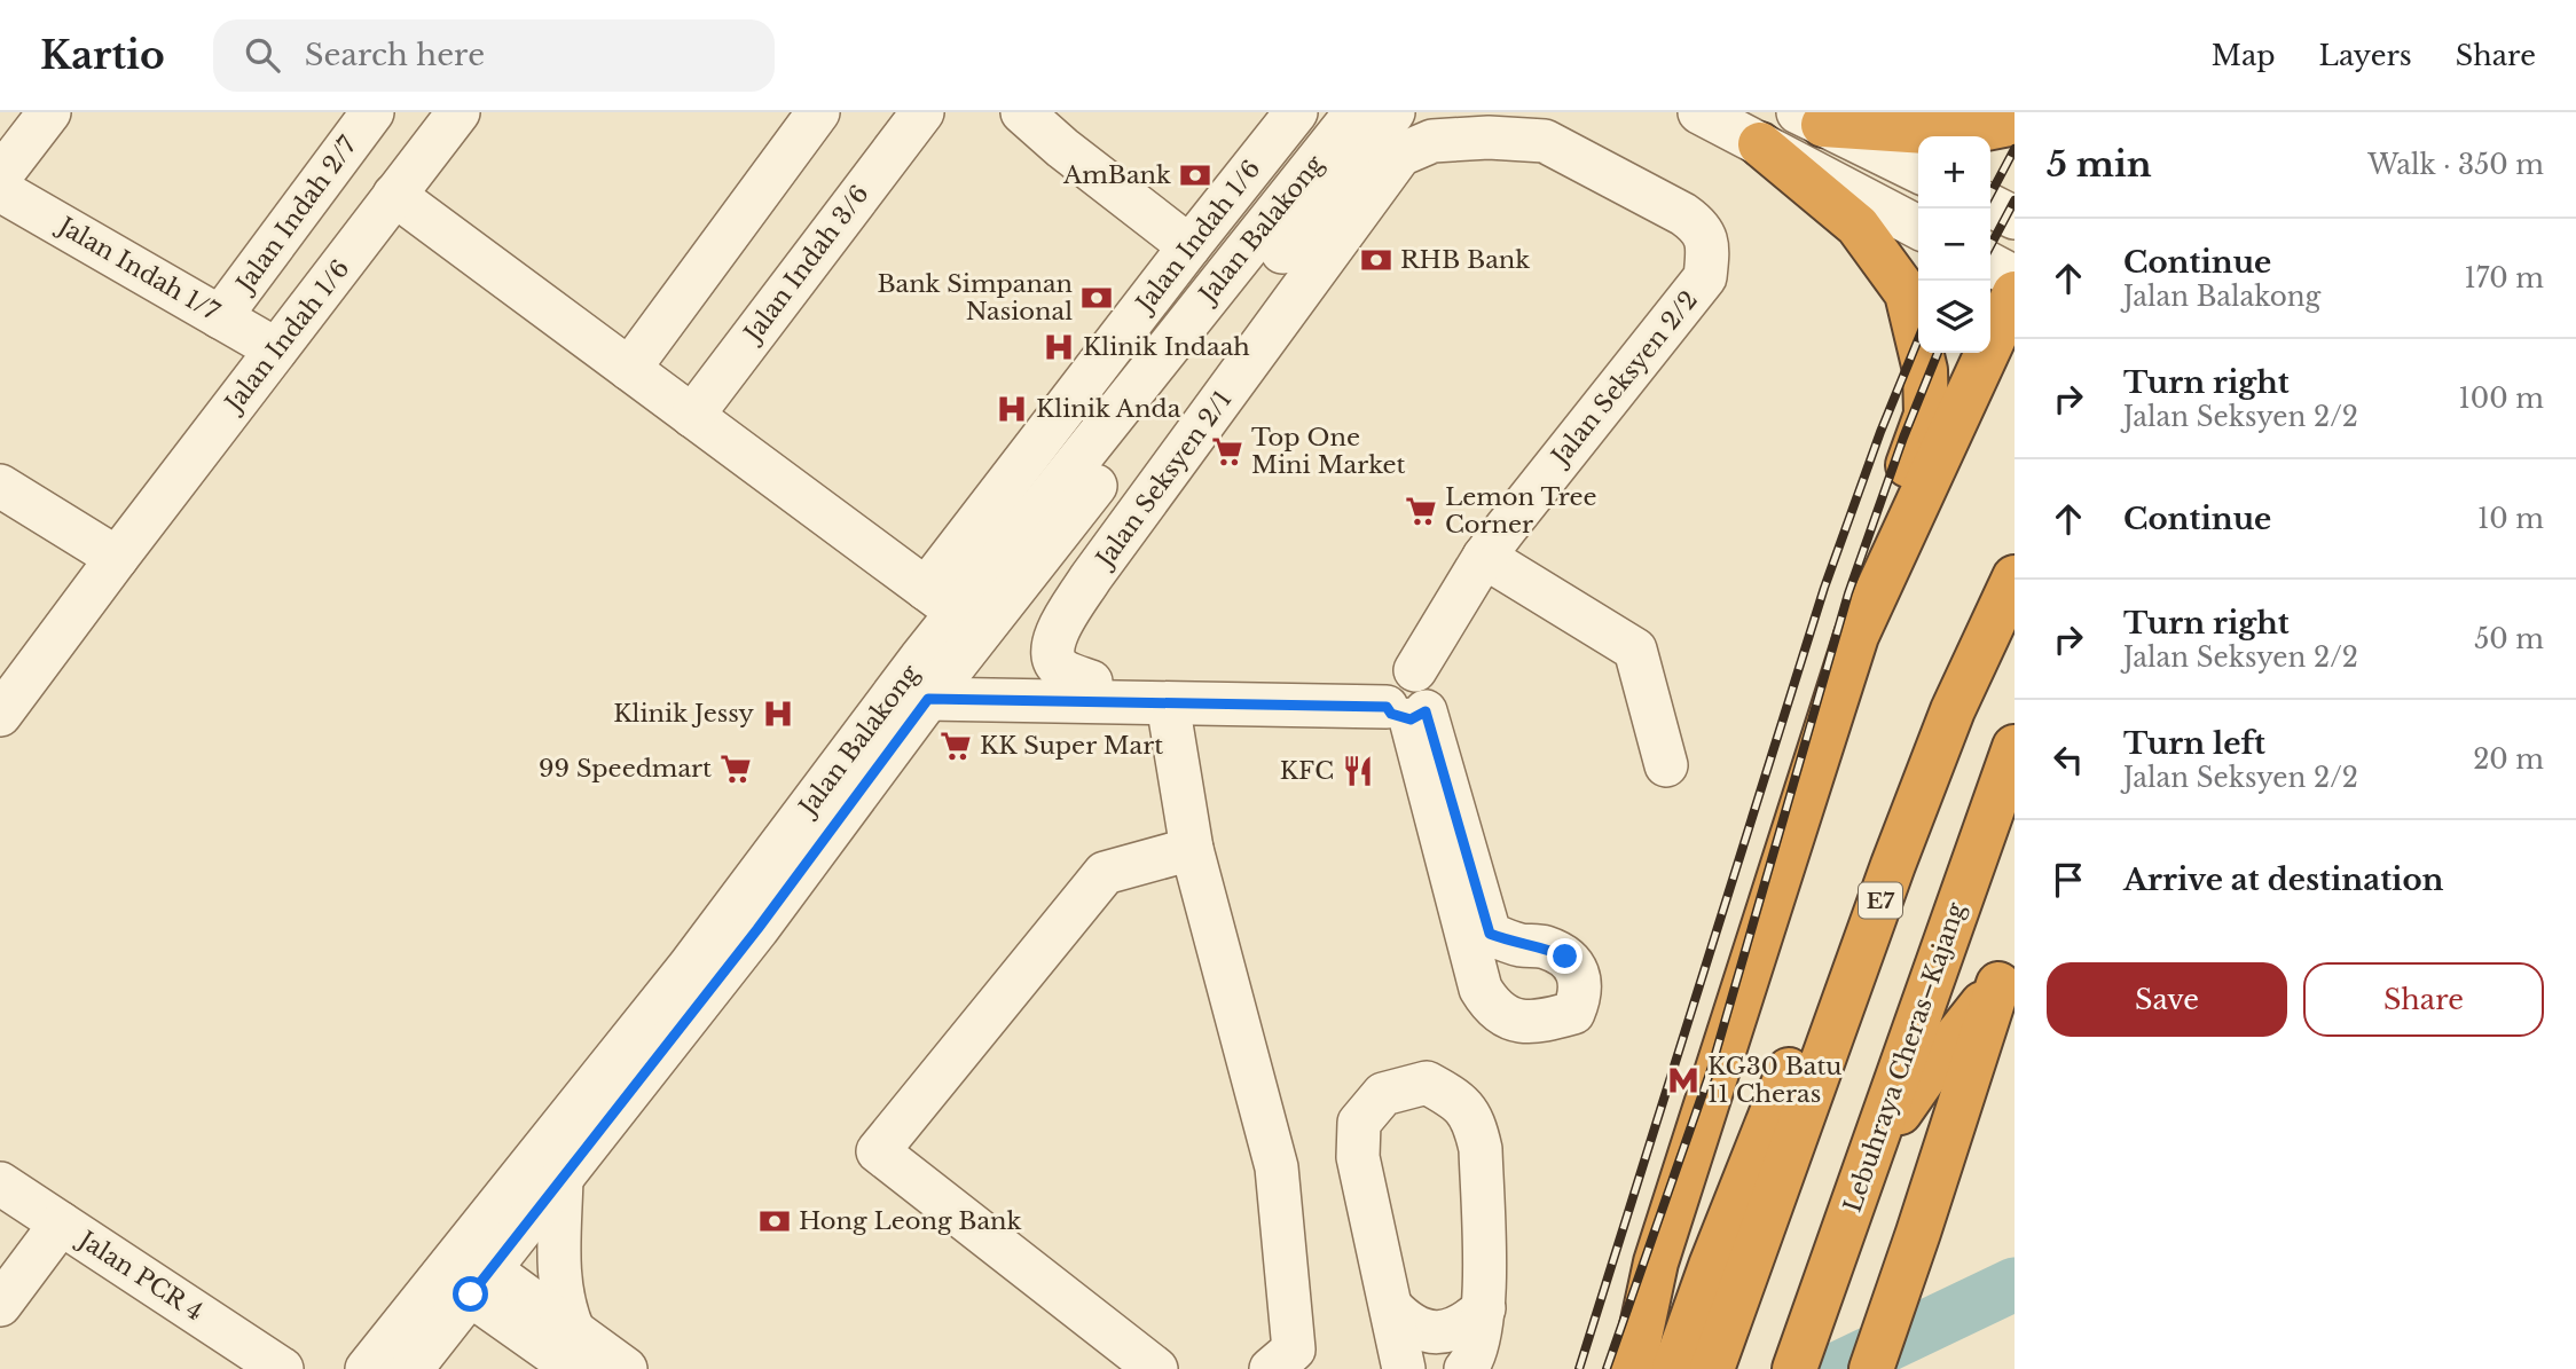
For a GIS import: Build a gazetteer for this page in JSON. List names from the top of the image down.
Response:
{
  "streets": {
    "highway": ["E7", "Lebuhraya Cheras–Kajang"],
    "street": [
      "Jalan Indah 2/7",
      "Jalan Balakong",
      "Jalan Indah 1/6",
      "Jalan Indah 3/6",
      "Jalan Indah 1/7",
      "Jalan Seksyen 2/2",
      "Jalan Seksyen 2/1",
      "Jalan PCR 4"
    ]
  },
  "crossings": [
    ["Jalan Indah 2/7", "Jalan Indah 1/7"],
    ["Jalan Balakong", "Jalan Indah 1/6"],
    ["Jalan Indah 1/6", "Jalan Indah 1/7"],
    ["Jalan Seksyen 2/2", "Jalan Seksyen 2/1"]
  ],
  "places": {
    "bank": [
      "AmBank",
      "RHB Bank",
      "Bank Simpanan Nasional",
      "Hong Leong Bank"
    ],
    "hospital": ["Klinik Indaah", "Klinik Anda", "Klinik Jessy"],
    "supermarket": [
      "Top One Mini Market",
      "Lemon Tree Corner",
      "KK Super Mart",
      "99 Speedmart"
    ],
    "restaurant": ["KFC"],
    "metro station": ["KG30 Batu 11 Cheras"]
  },
  "page": {
    "header": "Kartio",
    "search": "Search here",
    "nav": ["Map", "Layers", "Share"],
    "heading": ["5 min", "Walk · 350 m"],
    "map_buttons": ["+", "−"],
    "list": [
      ["Continue", "Jalan Balakong", "170 m"],
      ["Turn right", "Jalan Seksyen 2/2", "100 m"],
      ["Continue", "10 m"],
      ["Turn right", "Jalan Seksyen 2/2", "50 m"],
      ["Turn left", "Jalan Seksyen 2/2", "20 m"],
      "Arrive at destination"
    ],
    "buttons": ["Save", "Share"]
  }
}
